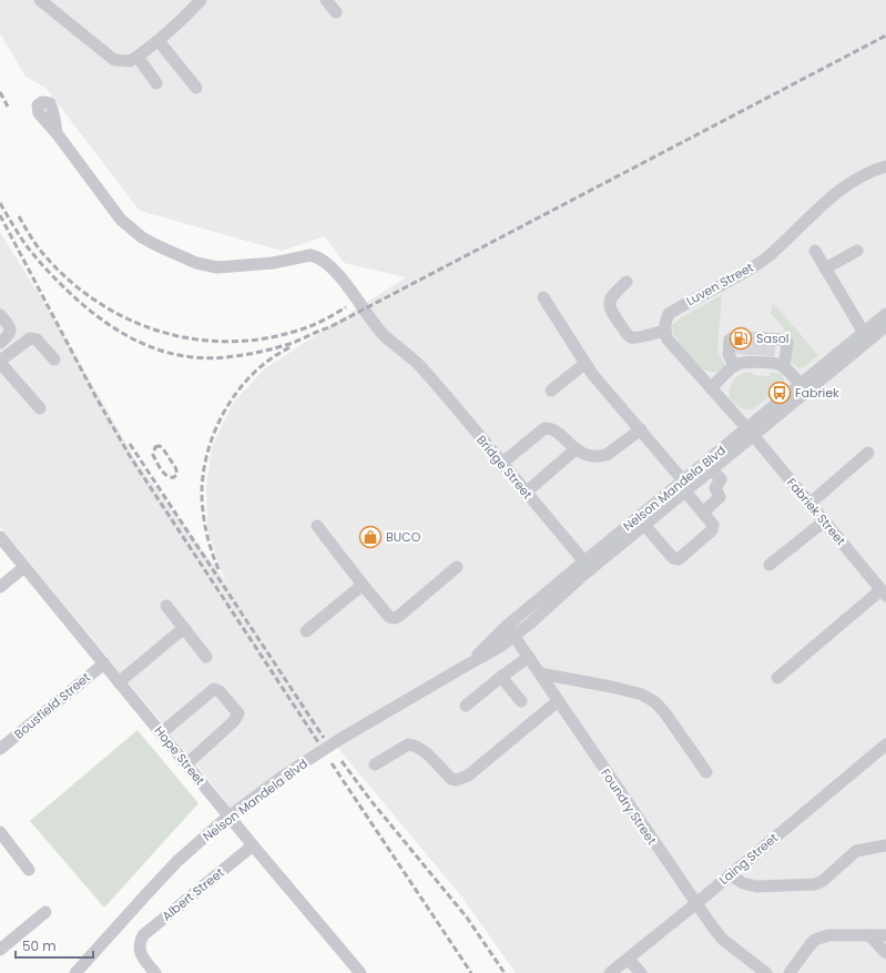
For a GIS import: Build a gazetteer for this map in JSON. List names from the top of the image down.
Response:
{
  "streets": {
    "street": [
      "Luven Street",
      "Bridge Street",
      "Nelson Mandela Blvd",
      "Fabriek Street",
      "Bousfield Street",
      "Hope Street",
      "Foundry Street",
      "Laing Street",
      "Albert Street"
    ]
  },
  "crossings": [
    ["Bridge Street", "Nelson Mandela Blvd"],
    ["Nelson Mandela Blvd", "Fabriek Street"],
    ["Nelson Mandela Blvd", "Foundry Street"],
    ["Bousfield Street", "Hope Street"],
    ["Hope Street", "Albert Street"],
    ["Foundry Street", "Laing Street"]
  ],
  "places": {
    "fuel station": ["Sasol"],
    "bus stop": ["Fabriek"],
    "shop": ["BUCO"]
  },
  "scale_bar": "50 m"
}
